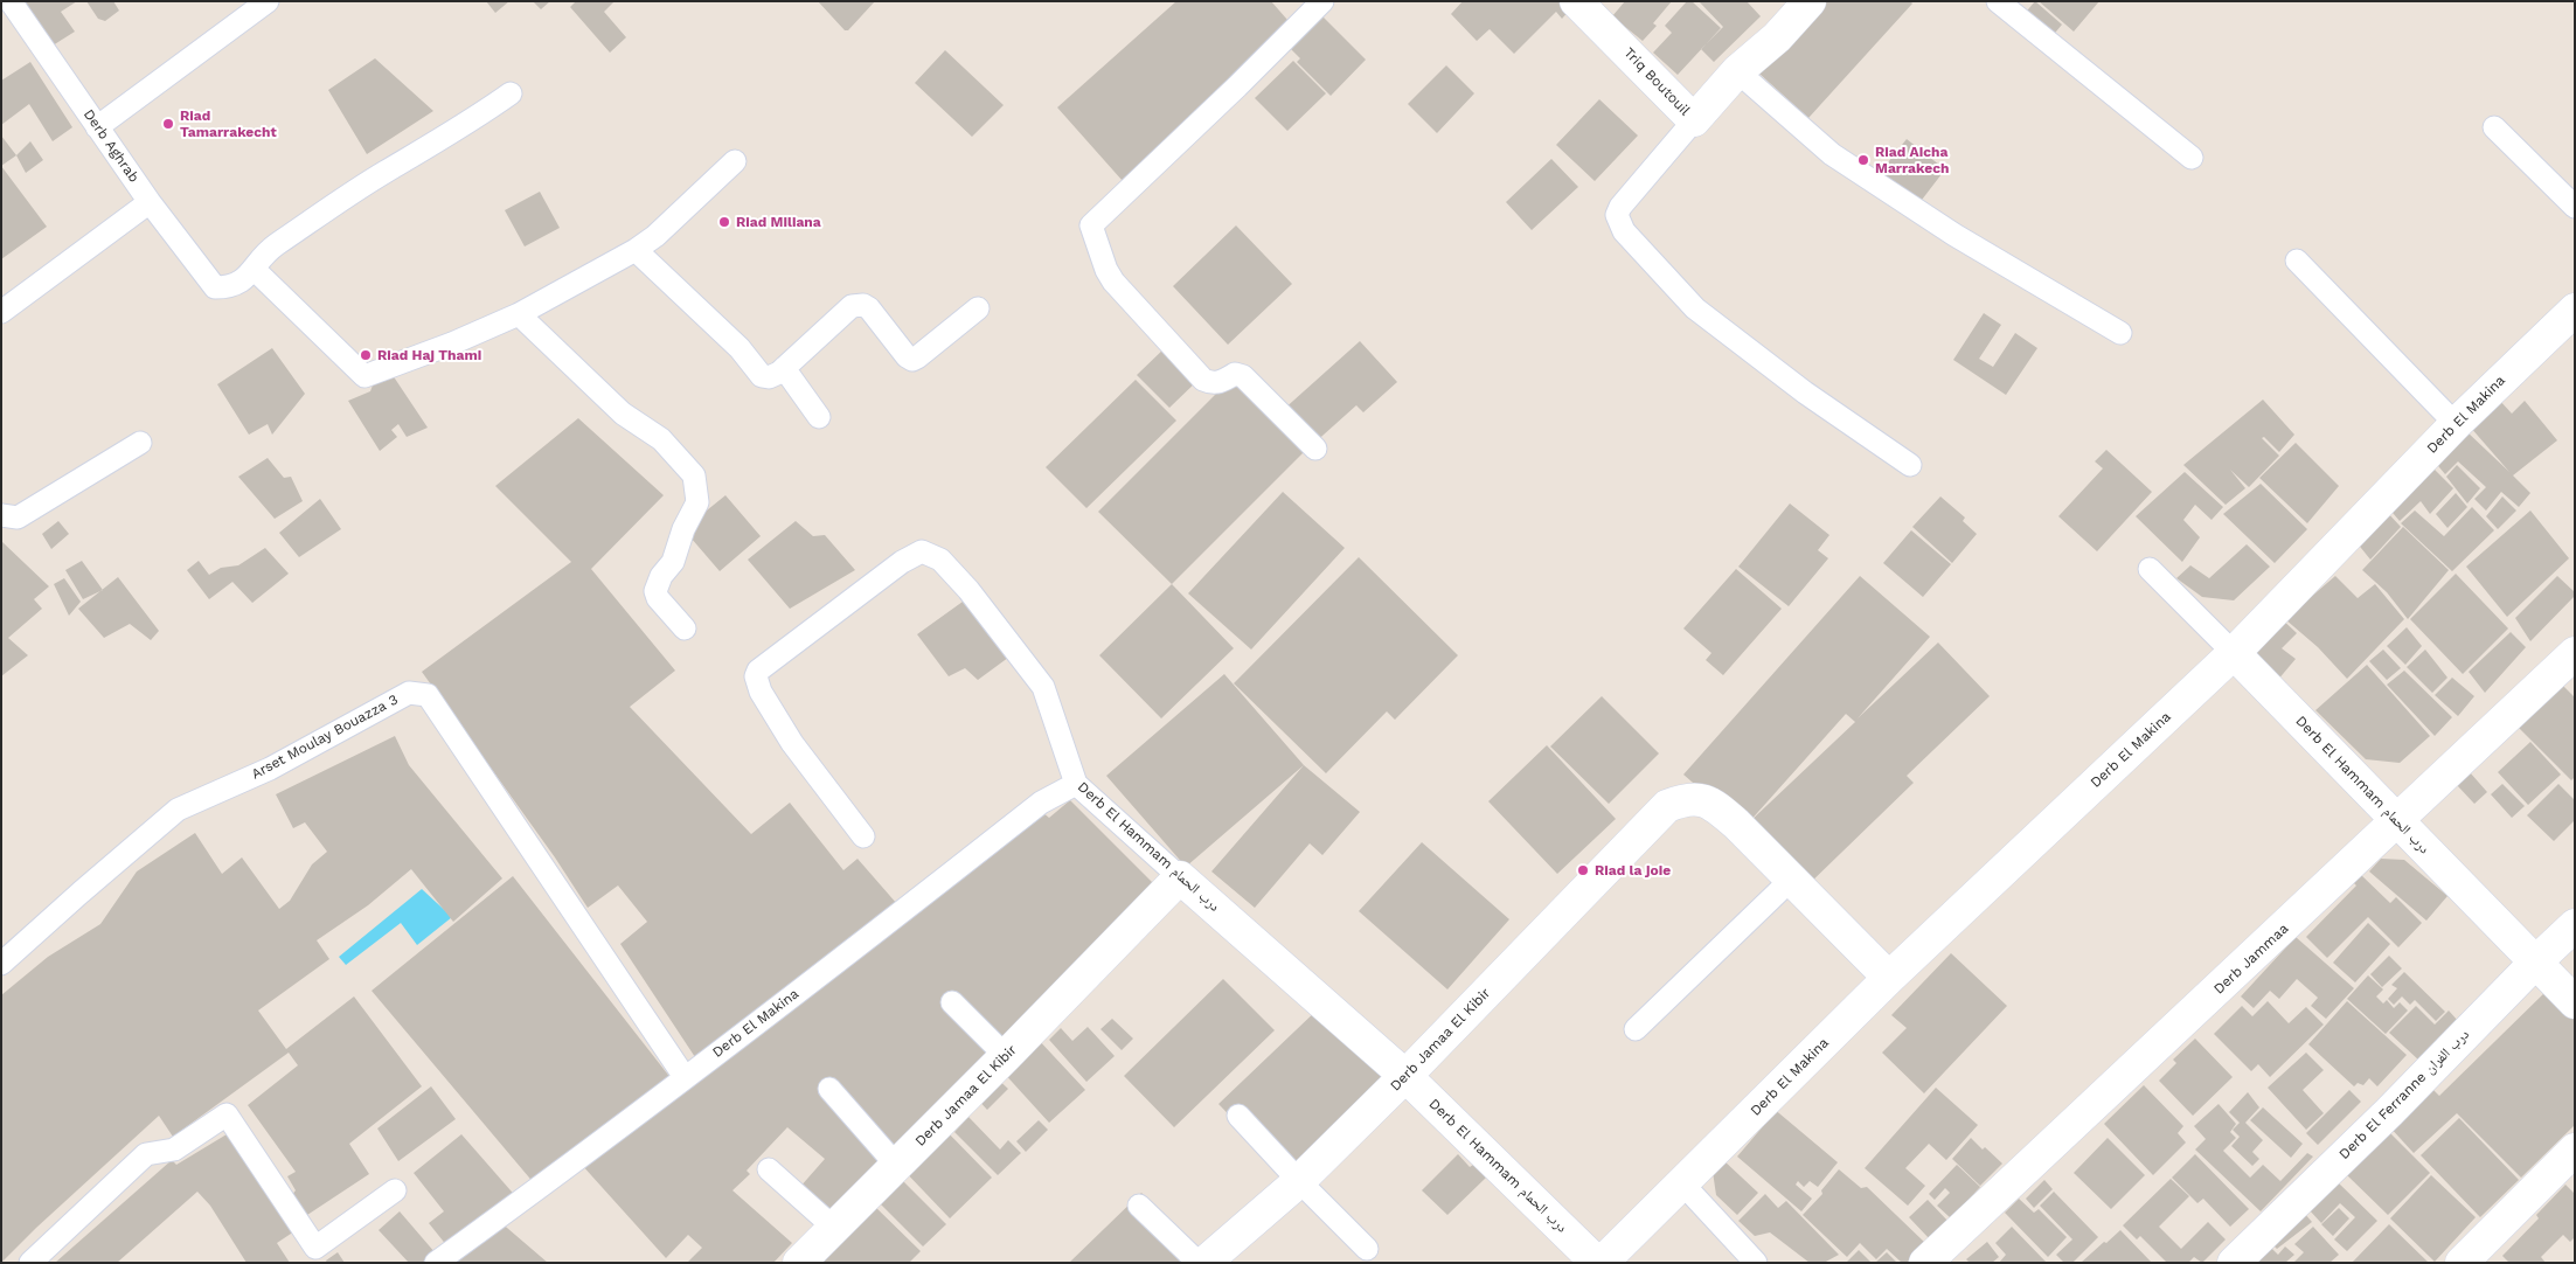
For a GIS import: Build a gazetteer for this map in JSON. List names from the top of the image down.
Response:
{
  "streets": {
    "street": [
      "Triq Boutouil",
      "Derb El Makina",
      "Derb El Hammam درب الحمام",
      "Derb Jammaa",
      "Derb Jamaa El Kibir",
      "Derb El Ferranne درب الفران"
    ],
    "lane": ["Derb Aghrab", "Arset Moulay Bouazza 3"]
  },
  "crossings": [
    ["Derb El Makina", "Arset Moulay Bouazza 3"],
    ["Derb El Makina", "Derb El Hammam درب الحمام"],
    ["Derb El Hammam درب الحمام", "Derb Jammaa"],
    ["Derb El Hammam درب الحمام", "Derb Jamaa El Kibir"],
    ["Derb El Hammam درب الحمام", "Derb El Ferranne درب الفران"]
  ],
  "places": [
    "Riad Tamarrakecht",
    "Riad Aicha Marrakech",
    "Riad Miliana",
    "Riad Haj Thami",
    "Riad la joie"
  ]
}
